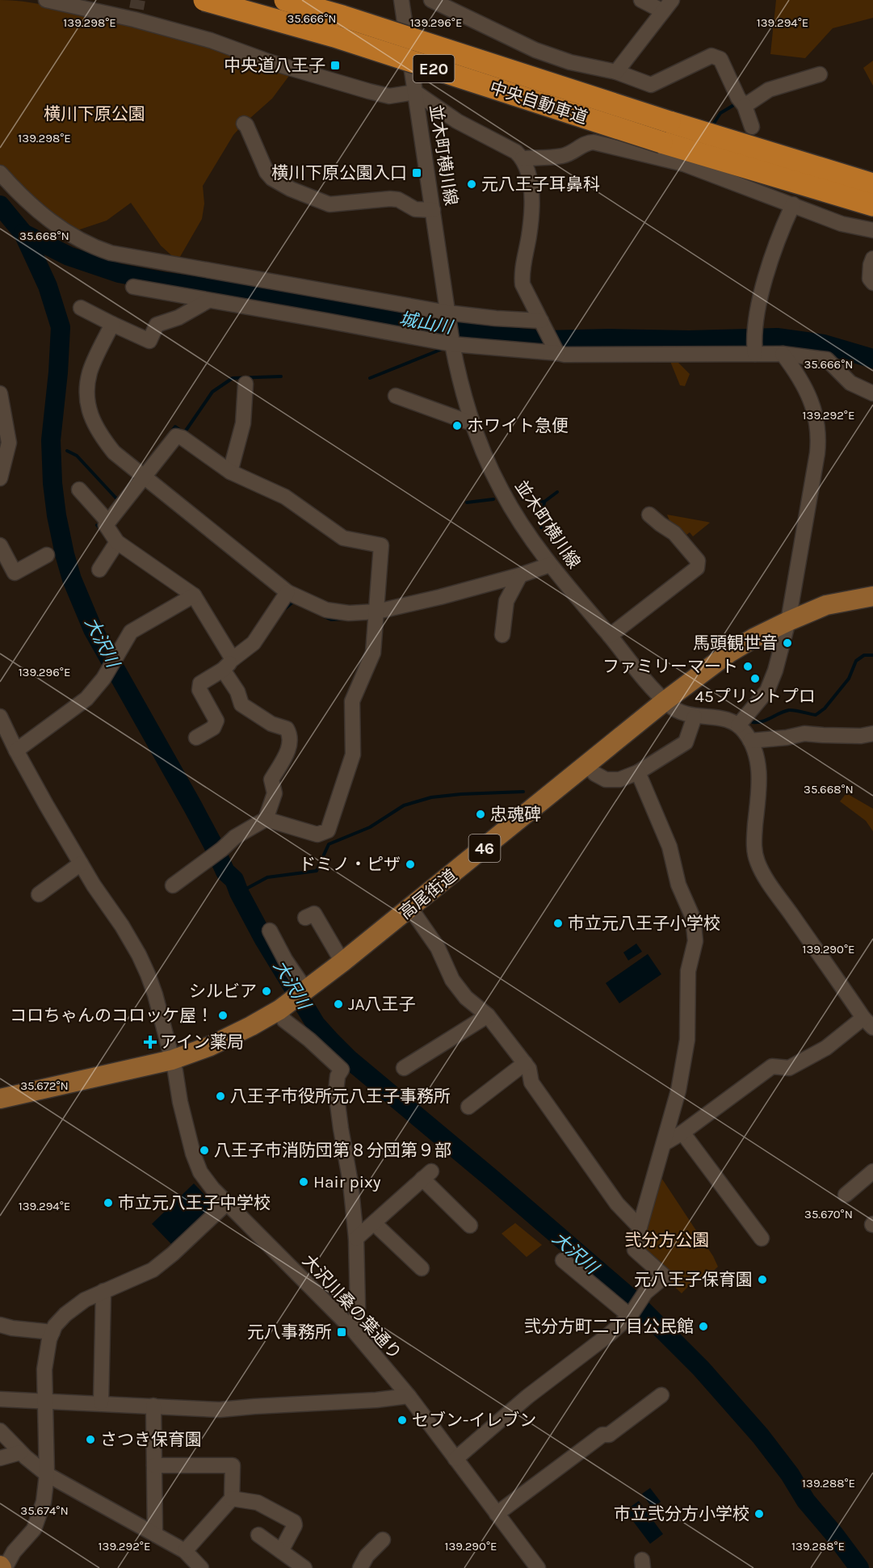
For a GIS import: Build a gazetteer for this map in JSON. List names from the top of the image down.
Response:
{
  "streets": {
    "highway": ["E20", "中央自動車道"],
    "main road": ["46", "高尾街道"],
    "street": ["並木町横川線", "大沢川桑の葉通り"]
  },
  "crossings": [
    ["並木町横川線", "高尾街道"],
    ["高尾街道", "大沢川桑の葉通り"]
  ],
  "water": ["城山川", "大沢川"],
  "parks": ["横川下原公園", "弐分方公園"],
  "places": {
    "transit": ["中央道八王子", "横川下原公園入口", "元八事務所"],
    "other": [
      "元八王子耳鼻科",
      "ホワイト急便",
      "馬頭観世音",
      "ファミリーマート",
      "45プリントプロ",
      "忠魂碑",
      "ドミノ・ピザ",
      "市立元八王子小学校",
      "シルビア",
      "JA八王子",
      "コロちゃんのコロッケ屋！",
      "八王子市役所元八王子事務所",
      "八王子市消防団第８分団第９部",
      "Hair pixy",
      "市立元八王子中学校",
      "元八王子保育園",
      "弐分方町二丁目公民館",
      "セブン-イレブン",
      "さつき保育園",
      "市立弐分方小学校"
    ],
    "health": ["アイン薬局"]
  },
  "coordinates": [
    "35.666°N",
    "139.298°E",
    "139.296°E",
    "139.294°E",
    "35.668°N",
    "139.292°E",
    "139.290°E",
    "35.672°N",
    "35.670°N",
    "139.288°E",
    "35.674°N"
  ]
}
